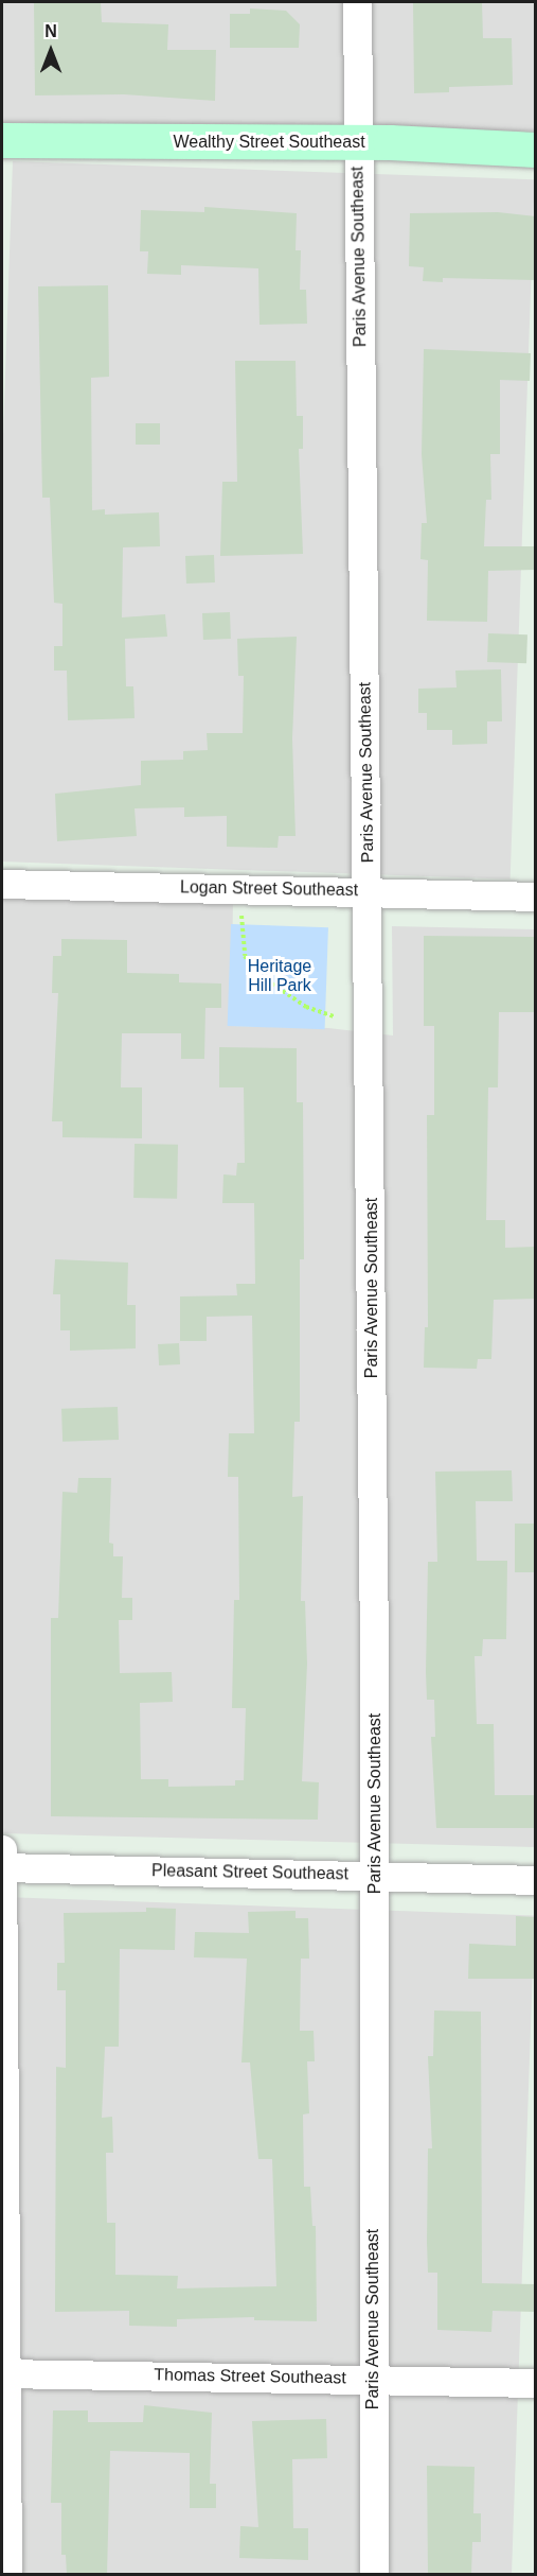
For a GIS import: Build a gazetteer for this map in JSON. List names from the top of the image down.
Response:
{
  "streets": {
    "main road": ["Wealthy Street Southeast"],
    "street": [
      "Paris Avenue Southeast",
      "Logan Street Southeast",
      "Pleasant Street Southeast",
      "Thomas Street Southeast"
    ]
  },
  "crossings": [
    ["Wealthy Street Southeast", "Paris Avenue Southeast"],
    ["Paris Avenue Southeast", "Logan Street Southeast"],
    ["Paris Avenue Southeast", "Pleasant Street Southeast"],
    ["Paris Avenue Southeast", "Thomas Street Southeast"]
  ],
  "parks": ["Heritage Hill Park"],
  "north": "top"
}
